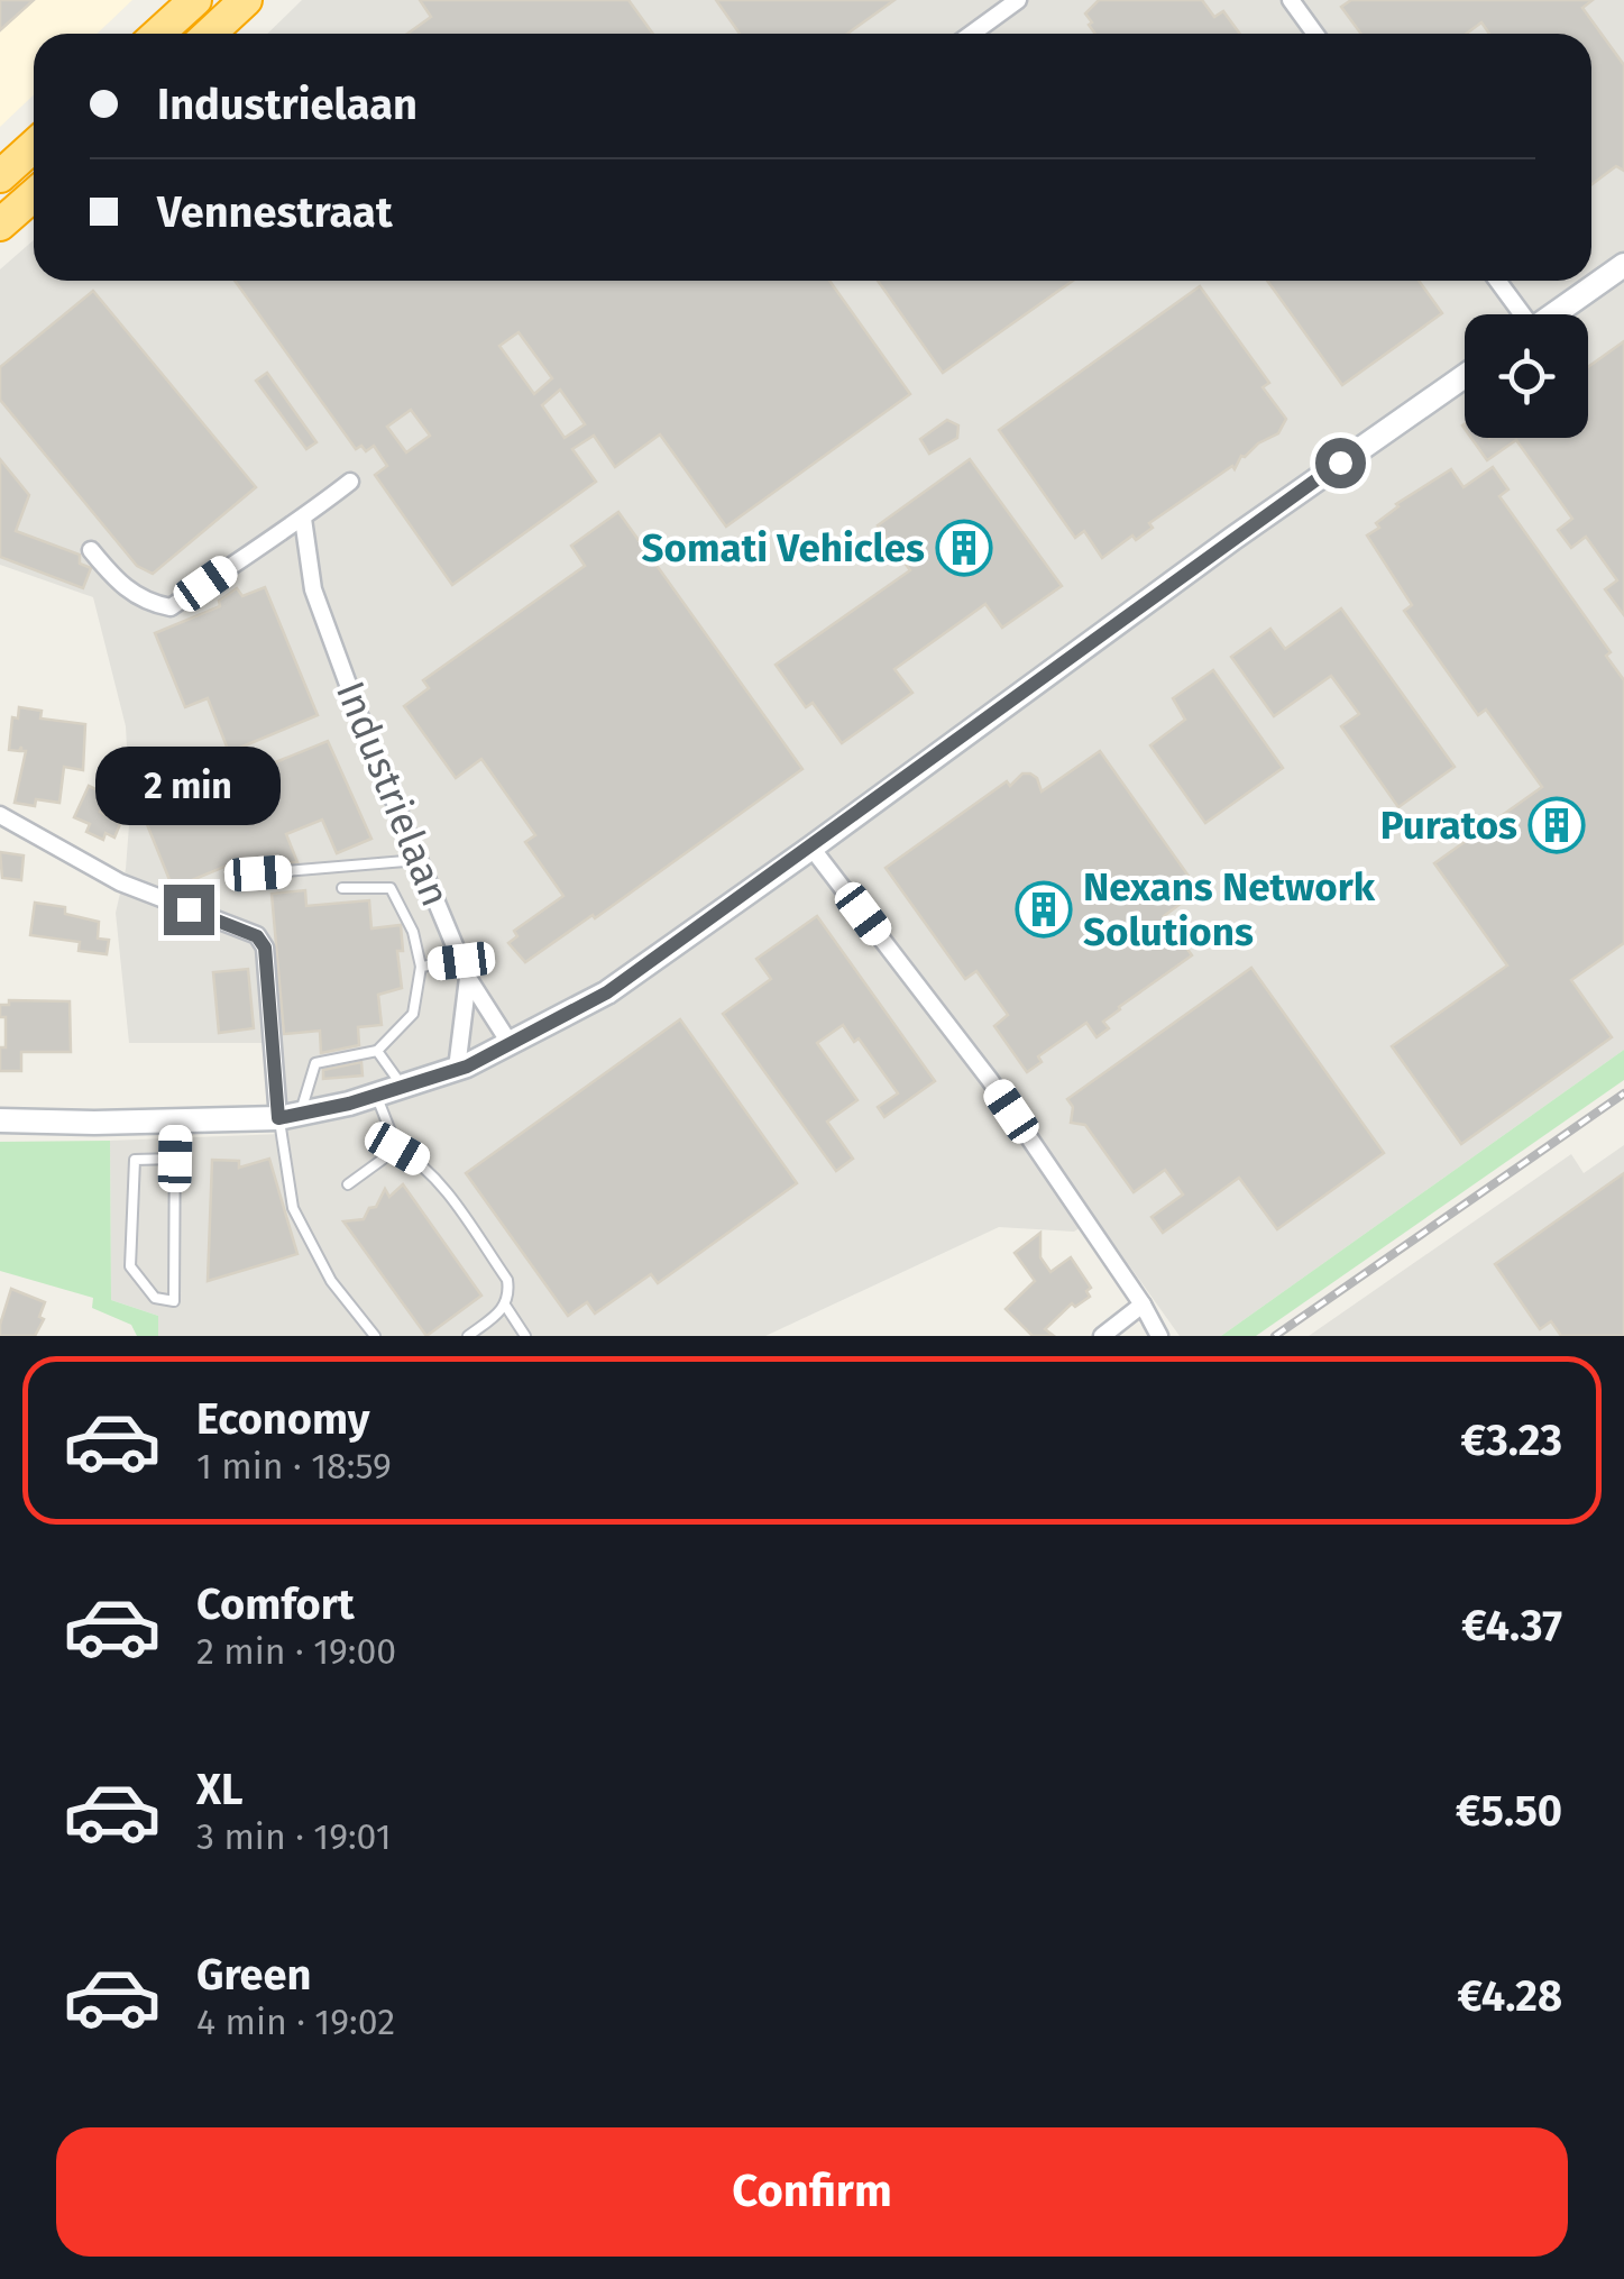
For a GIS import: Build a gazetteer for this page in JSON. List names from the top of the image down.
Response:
{
  "streets": {
    "street": ["Industrielaan"]
  },
  "places": {
    "building": ["Somati Vehicles", "Puratos", "Nexans Network Solutions"]
  },
  "page": {
    "banner": ["Industrielaan", "Vennestraat"],
    "bubble": "2 min",
    "list": [
      {
        "name": "Economy",
        "note": "1 min · 18:59",
        "value": "€3.23"
      },
      {
        "name": "Comfort",
        "note": "2 min · 19:00",
        "value": "€4.37"
      },
      {
        "name": "XL",
        "note": "3 min · 19:01",
        "value": "€5.50"
      },
      {
        "name": "Green",
        "note": "4 min · 19:02",
        "value": "€4.28"
      }
    ],
    "buttons": "Confirm"
  }
}
